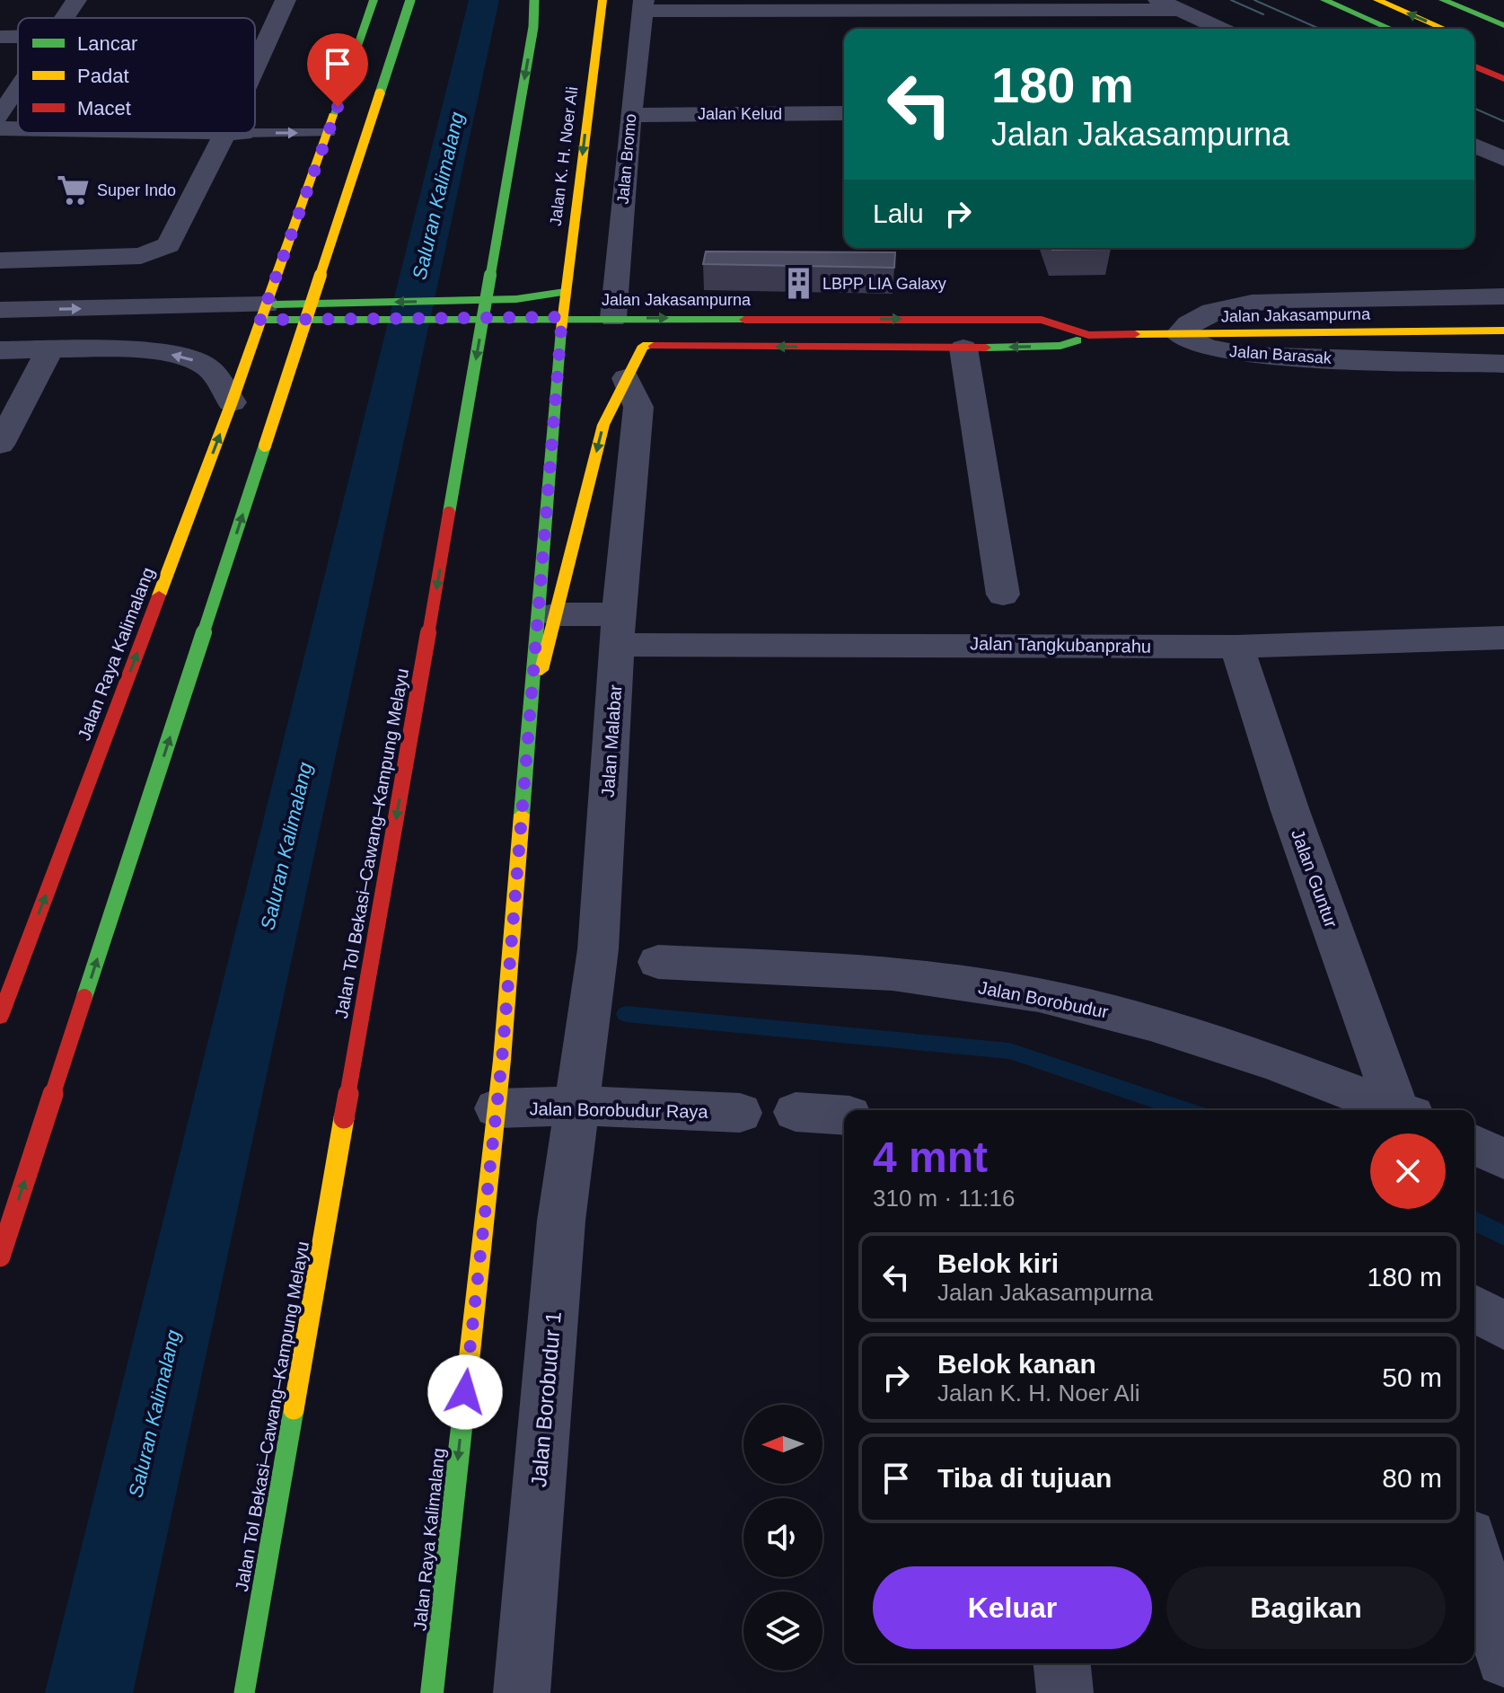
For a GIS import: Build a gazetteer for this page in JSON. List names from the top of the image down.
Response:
{
  "streets": {
    "main road": [
      "Jalan K. H. Noer Ali",
      "Jalan Jakasampurna",
      "Jalan Raya Kalimalang",
      "Jalan Tol Bekasi–Cawang–Kampung Melayu"
    ],
    "street": [
      "Jalan Kelud",
      "Jalan Bromo",
      "Jalan Barasak",
      "Jalan Tangkubanprahu",
      "Jalan Malabar",
      "Jalan Guntur",
      "Jalan Borobudur",
      "Jalan Borobudur Raya",
      "Jalan Borobudur 1"
    ]
  },
  "crossings": [
    ["Jalan Kelud", "Jalan Bromo"],
    ["Jalan K. H. Noer Ali", "Jalan Jakasampurna"],
    ["Jalan K. H. Noer Ali", "Jalan Raya Kalimalang"],
    ["Jalan Bromo", "Jalan Jakasampurna"],
    ["Jalan Jakasampurna", "Jalan Barasak"],
    ["Jalan Jakasampurna", "Jalan Tangkubanprahu"],
    ["Jalan Jakasampurna", "Jalan Raya Kalimalang"],
    ["Jalan Jakasampurna", "Jalan Malabar"],
    ["Jalan Tangkubanprahu", "Jalan Malabar"],
    ["Jalan Tangkubanprahu", "Jalan Guntur"],
    ["Jalan Raya Kalimalang", "Jalan Borobudur Raya"],
    ["Jalan Malabar", "Jalan Borobudur Raya"],
    ["Jalan Malabar", "Jalan Borobudur 1"],
    ["Jalan Borobudur Raya", "Jalan Borobudur 1"]
  ],
  "one_way": ["Jalan K. H. Noer Ali", "Jalan Tol Bekasi–Cawang–Kampung Melayu"],
  "water": ["Saluran Kalimalang"],
  "places": {
    "supermarket": ["Super Indo"],
    "building": ["LBPP LIA Galaxy"]
  },
  "legend": ["Lancar", "Padat", "Macet"],
  "north": "left",
  "page": {
    "turn": ["180 m", "Jalan Jakasampurna"],
    "then": "Lalu",
    "heading": ["4 mnt", "310 m · 11:16"],
    "list": [
      {
        "name": "Belok kiri",
        "note": "Jalan Jakasampurna",
        "value": "180 m"
      },
      {
        "name": "Belok kanan",
        "note": "Jalan K. H. Noer Ali",
        "value": "50 m"
      },
      {
        "name": "Tiba di tujuan",
        "value": "80 m"
      }
    ],
    "buttons": ["Keluar", "Bagikan"]
  }
}
